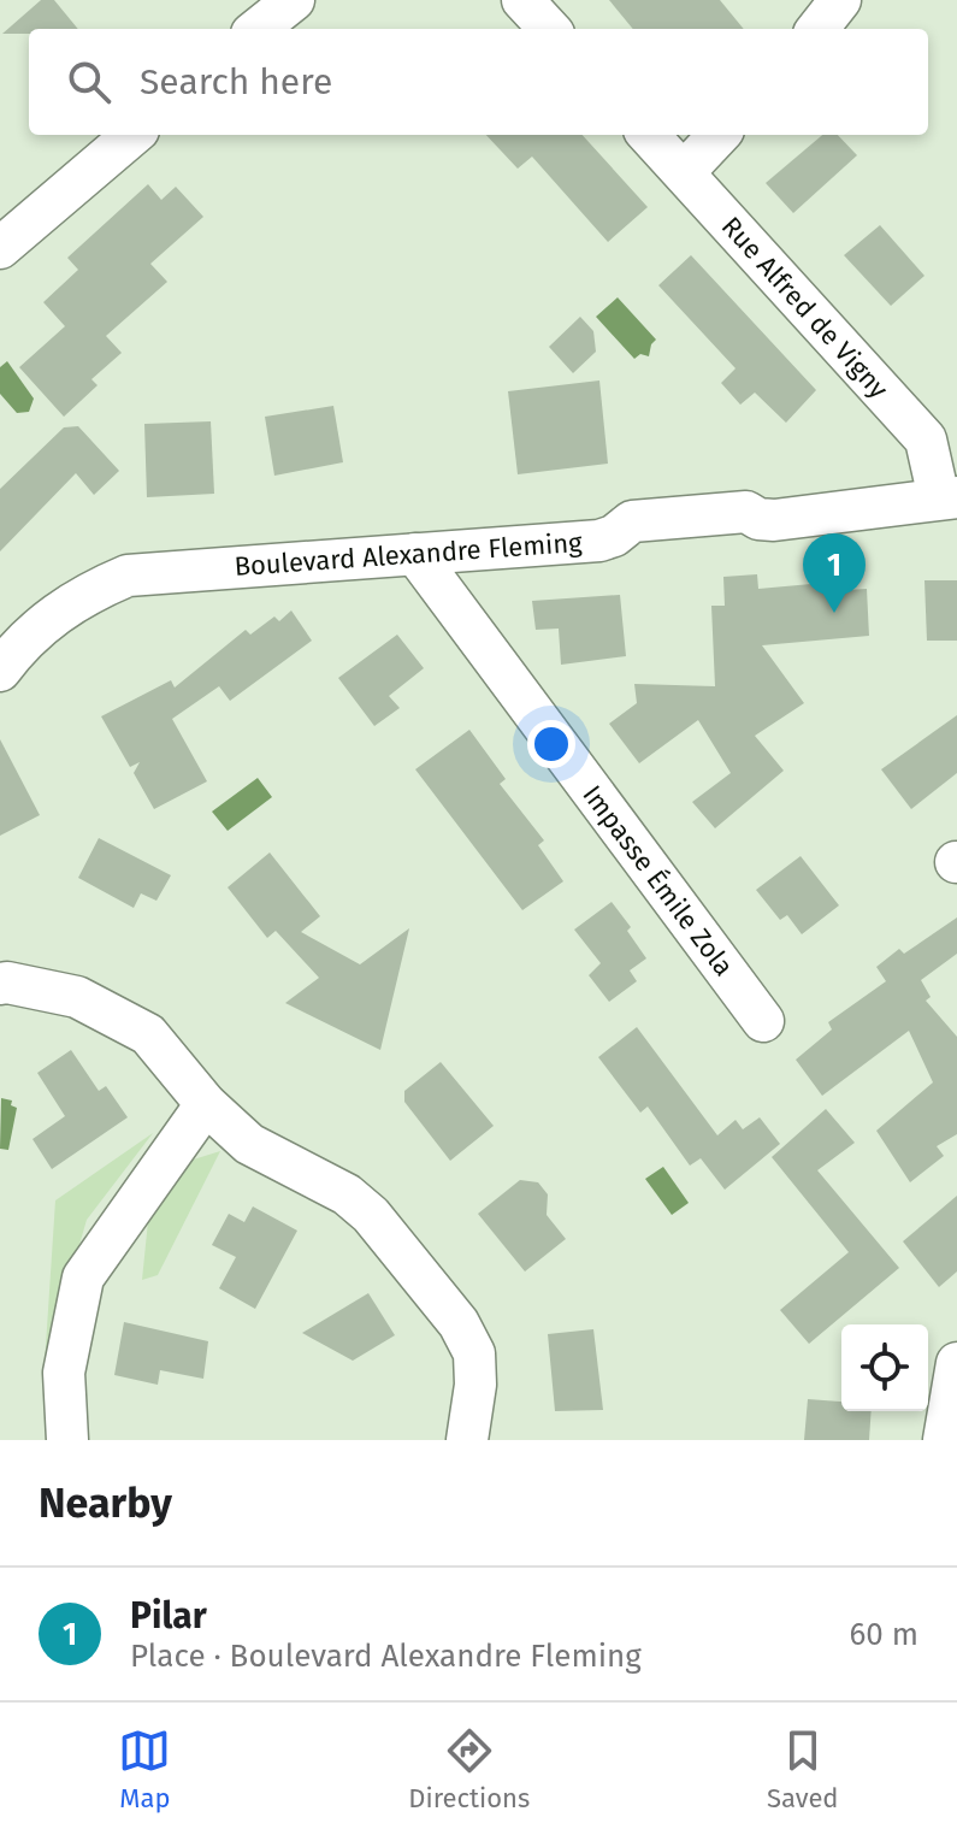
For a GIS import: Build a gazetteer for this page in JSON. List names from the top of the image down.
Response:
{
  "streets": {
    "street": ["Rue Alfred de Vigny", "Boulevard Alexandre Fleming", "Impasse Émile Zola"]
  },
  "crossings": [
    ["Rue Alfred de Vigny", "Boulevard Alexandre Fleming"],
    ["Boulevard Alexandre Fleming", "Impasse Émile Zola"]
  ],
  "page": {
    "search": "Search here",
    "pins": "1",
    "heading": "Nearby",
    "list": [
      {
        "mark": "1",
        "name": "Pilar",
        "note": "Place · Boulevard Alexandre Fleming",
        "value": "60 m"
      }
    ],
    "nav": ["Map", "Directions", "Saved"]
  }
}
